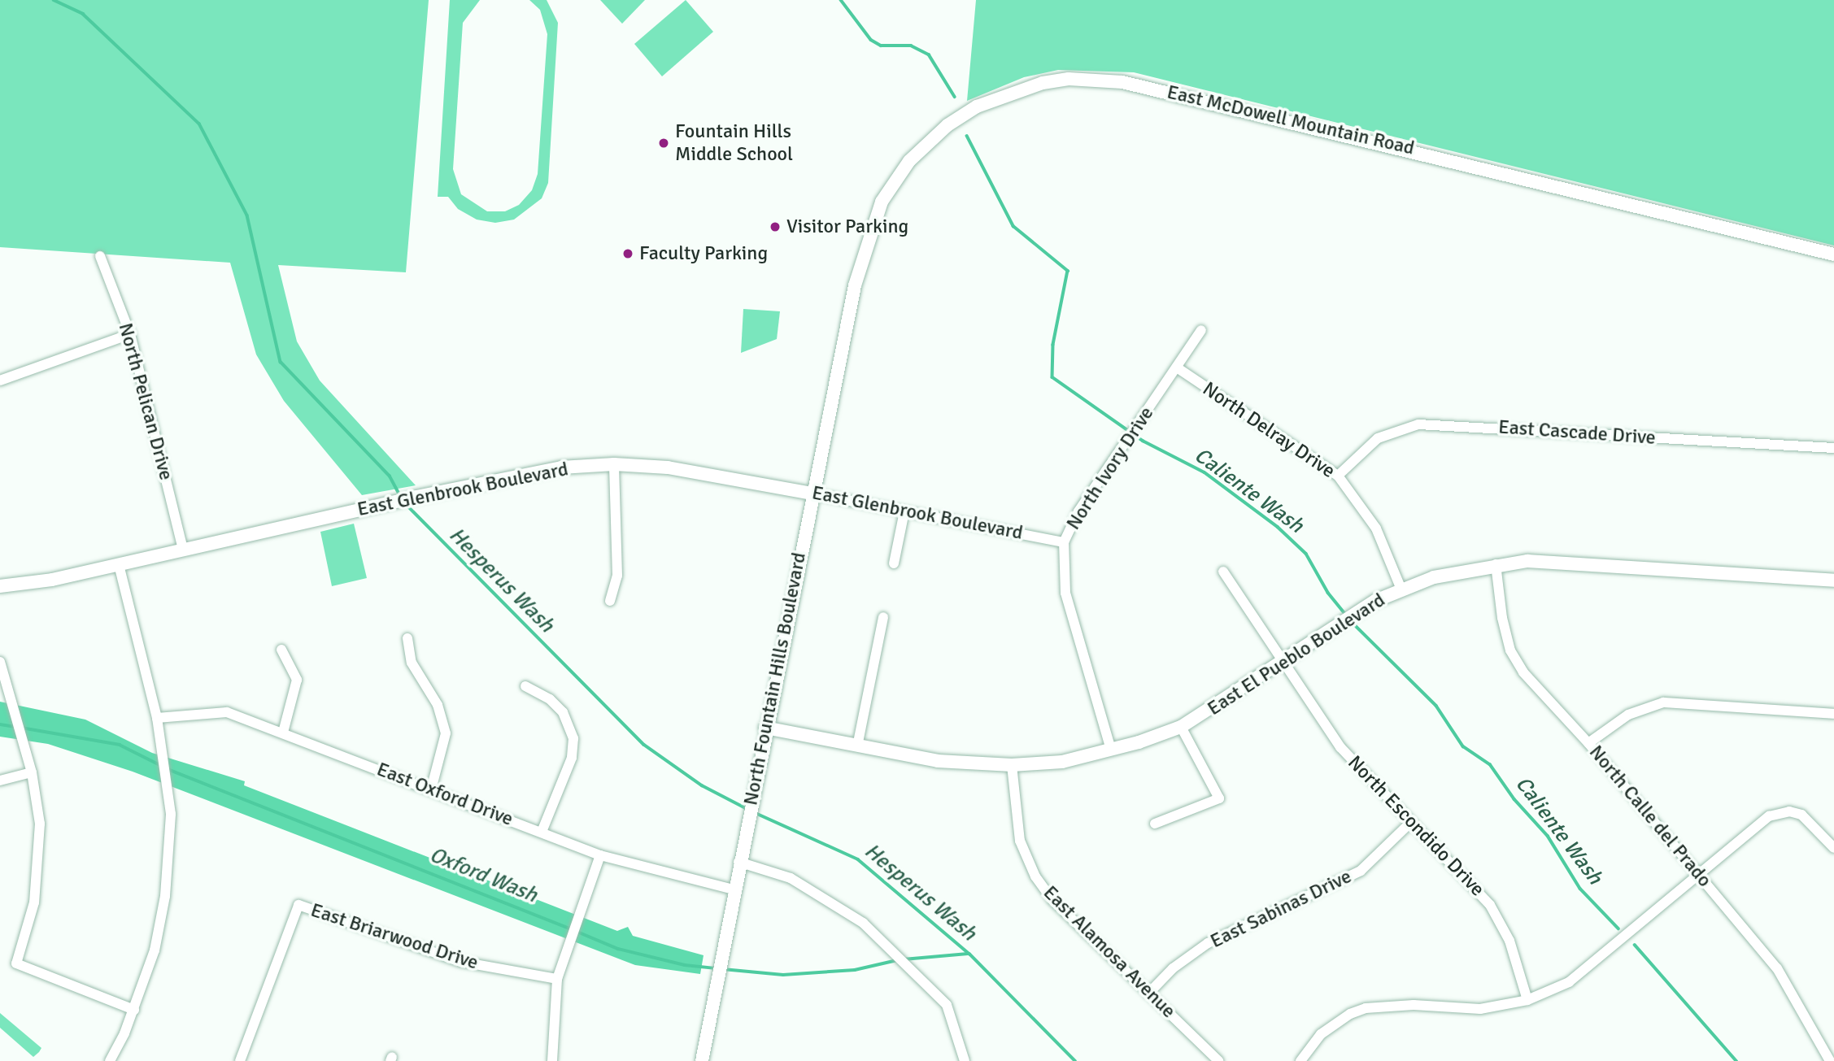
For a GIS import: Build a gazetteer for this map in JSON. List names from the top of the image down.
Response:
{
  "streets": {
    "street": [
      "East McDowell Mountain Road",
      "North Pelican Drive",
      "North Delray Drive",
      "East Cascade Drive",
      "North Ivory Drive",
      "East Glenbrook Boulevard",
      "East El Pueblo Boulevard",
      "North Fountain Hills Boulevard",
      "East Oxford Drive",
      "North Calle del Prado",
      "North Escondido Drive",
      "East Sabinas Drive",
      "East Briarwood Drive",
      "East Alamosa Avenue"
    ]
  },
  "crossings": [
    ["East McDowell Mountain Road", "North Fountain Hills Boulevard"],
    ["North Pelican Drive", "East Glenbrook Boulevard"],
    ["North Delray Drive", "East Cascade Drive"],
    ["North Delray Drive", "North Ivory Drive"],
    ["North Delray Drive", "East El Pueblo Boulevard"],
    ["North Ivory Drive", "East Glenbrook Boulevard"],
    ["North Ivory Drive", "East El Pueblo Boulevard"],
    ["East Glenbrook Boulevard", "North Fountain Hills Boulevard"],
    ["East El Pueblo Boulevard", "North Fountain Hills Boulevard"],
    ["East El Pueblo Boulevard", "North Calle del Prado"],
    ["East El Pueblo Boulevard", "North Escondido Drive"],
    ["East El Pueblo Boulevard", "East Alamosa Avenue"],
    ["North Fountain Hills Boulevard", "East Oxford Drive"],
    ["North Escondido Drive", "East Sabinas Drive"],
    ["East Sabinas Drive", "East Alamosa Avenue"]
  ],
  "water": ["Caliente Wash", "Hesperus Wash", "Oxford Wash"],
  "places": ["Fountain Hills Middle School", "Visitor Parking", "Faculty Parking"]
}
